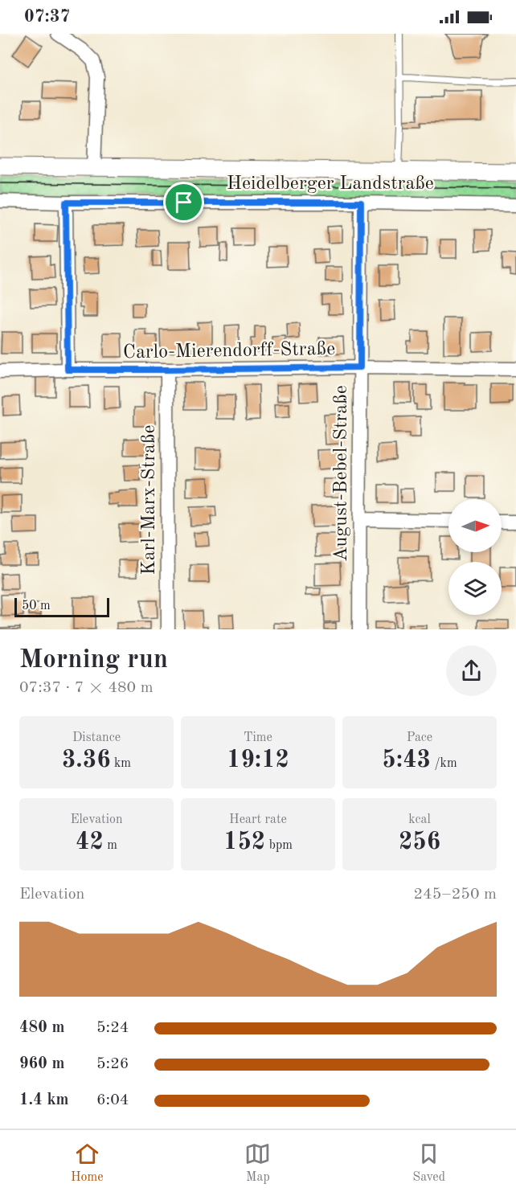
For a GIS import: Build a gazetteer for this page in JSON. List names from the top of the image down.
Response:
{
  "streets": {
    "street": [
      "Heidelberger Landstraße",
      "Carlo-Mierendorff-Straße",
      "August-Bebel-Straße",
      "Karl-Marx-Straße"
    ]
  },
  "crossings": [
    ["Heidelberger Landstraße", "August-Bebel-Straße"],
    ["Carlo-Mierendorff-Straße", "August-Bebel-Straße"],
    ["Carlo-Mierendorff-Straße", "Karl-Marx-Straße"]
  ],
  "scale_bar": "50 m",
  "north": "right",
  "page": {
    "status": "07:37",
    "scale": "50 m",
    "heading": ["Morning run", "07:37 · 7 × 480 m"],
    "stats": [
      ["Distance", "3.36 km"],
      ["Time", "19:12"],
      ["Pace", "5:43 /km"],
      ["Elevation", "42 m"],
      ["Heart rate", "152 bpm"],
      ["kcal", "256"]
    ],
    "chart": ["Elevation", "245–250 m"],
    "list": [
      {
        "name": "480 m",
        "note": "5:24"
      },
      {
        "name": "960 m",
        "note": "5:26"
      },
      {
        "name": "1.4 km",
        "note": "6:04"
      }
    ],
    "tabs": ["Home", "Map", "Saved"]
  }
}
